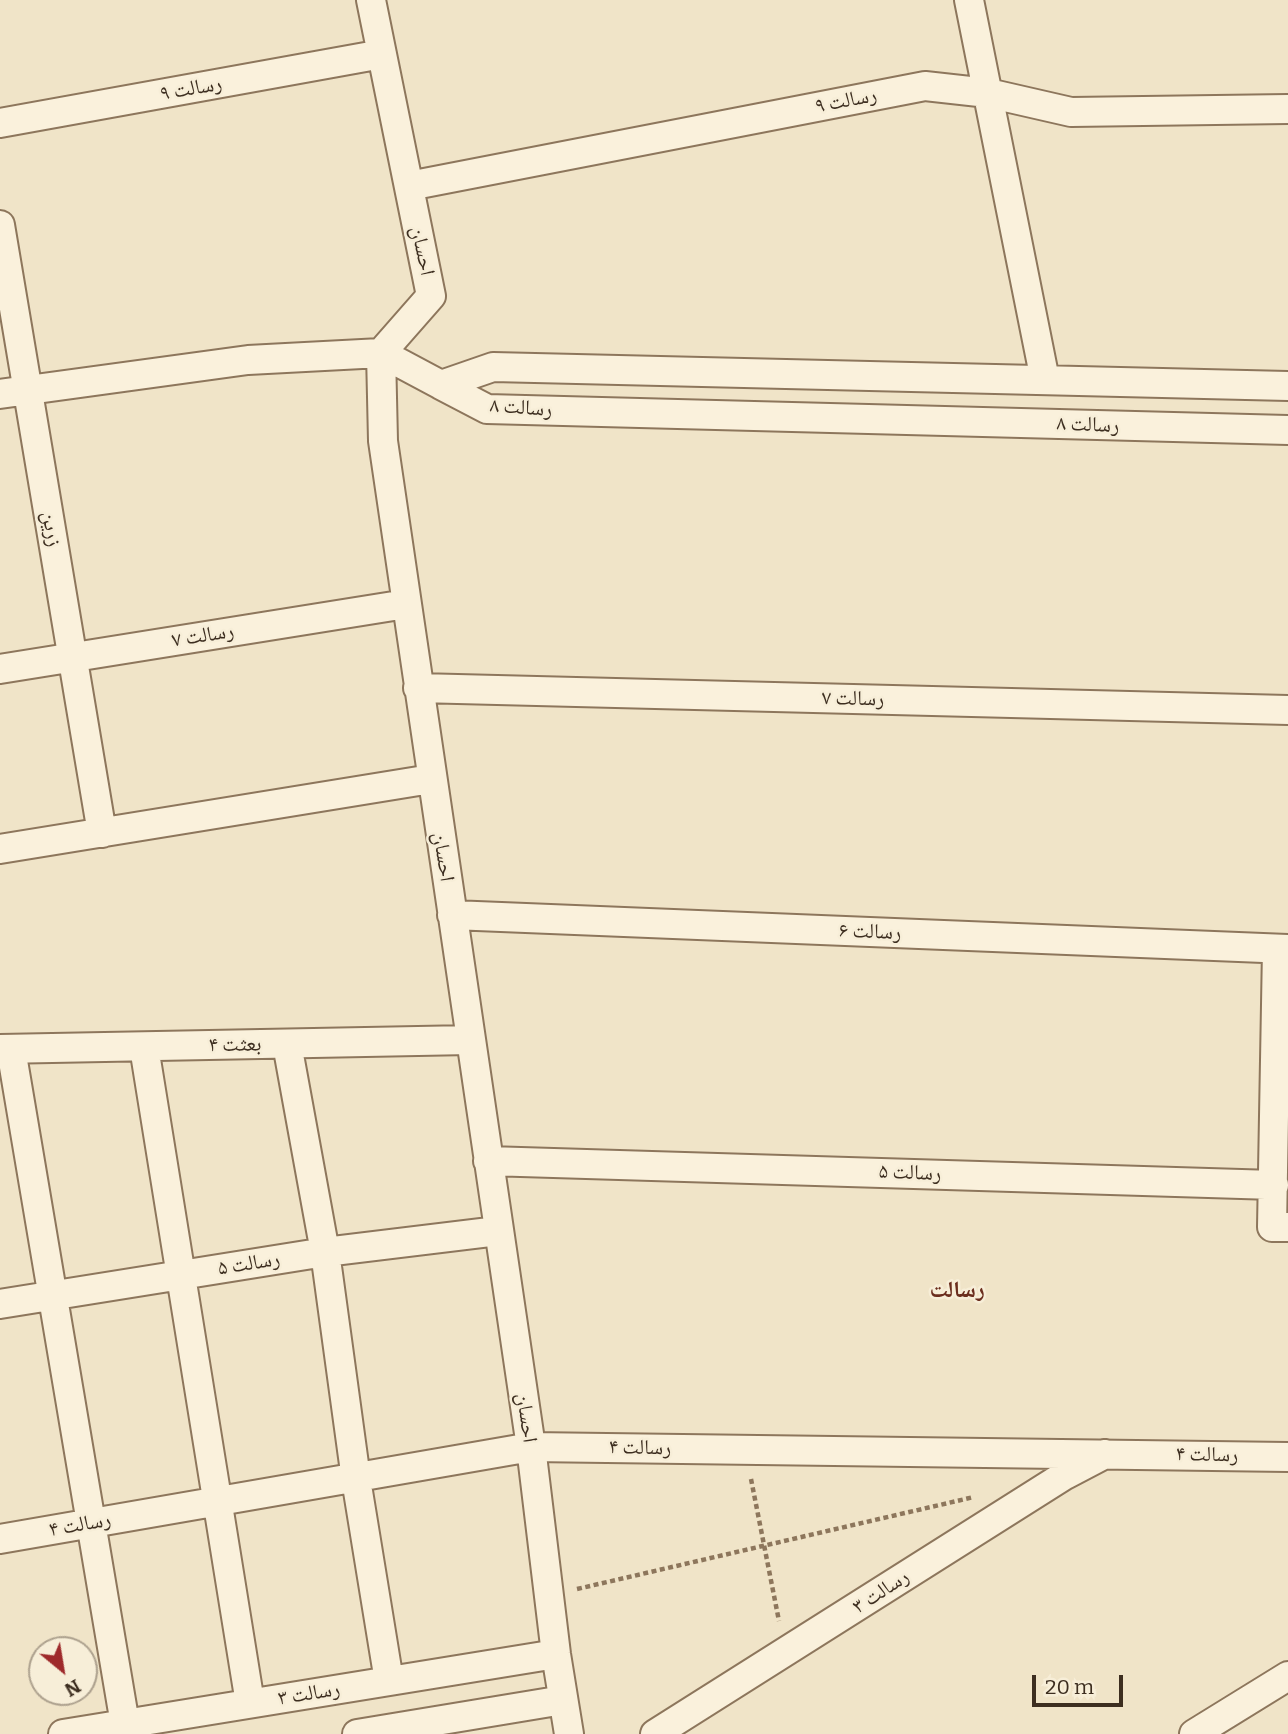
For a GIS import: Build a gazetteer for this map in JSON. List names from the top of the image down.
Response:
{
  "streets": {
    "street": [
      "رسالت ۹",
      "احسان",
      "رسالت ۸",
      "زرین",
      "رسالت ۷",
      "رسالت ۶",
      "بعثت ۴",
      "رسالت ۵",
      "رسالت ۴",
      "رسالت ۳"
    ]
  },
  "crossings": [
    ["رسالت ۹", "احسان"],
    ["احسان", "رسالت ۷"],
    ["احسان", "رسالت ۶"],
    ["احسان", "بعثت ۴"],
    ["احسان", "رسالت ۵"],
    ["احسان", "رسالت ۴"],
    ["احسان", "رسالت ۳"],
    ["زرین", "رسالت ۷"],
    ["رسالت ۴", "رسالت ۳"]
  ],
  "districts": ["رسالت"],
  "scale_bar": "20 m",
  "north": "bottom right"
}
